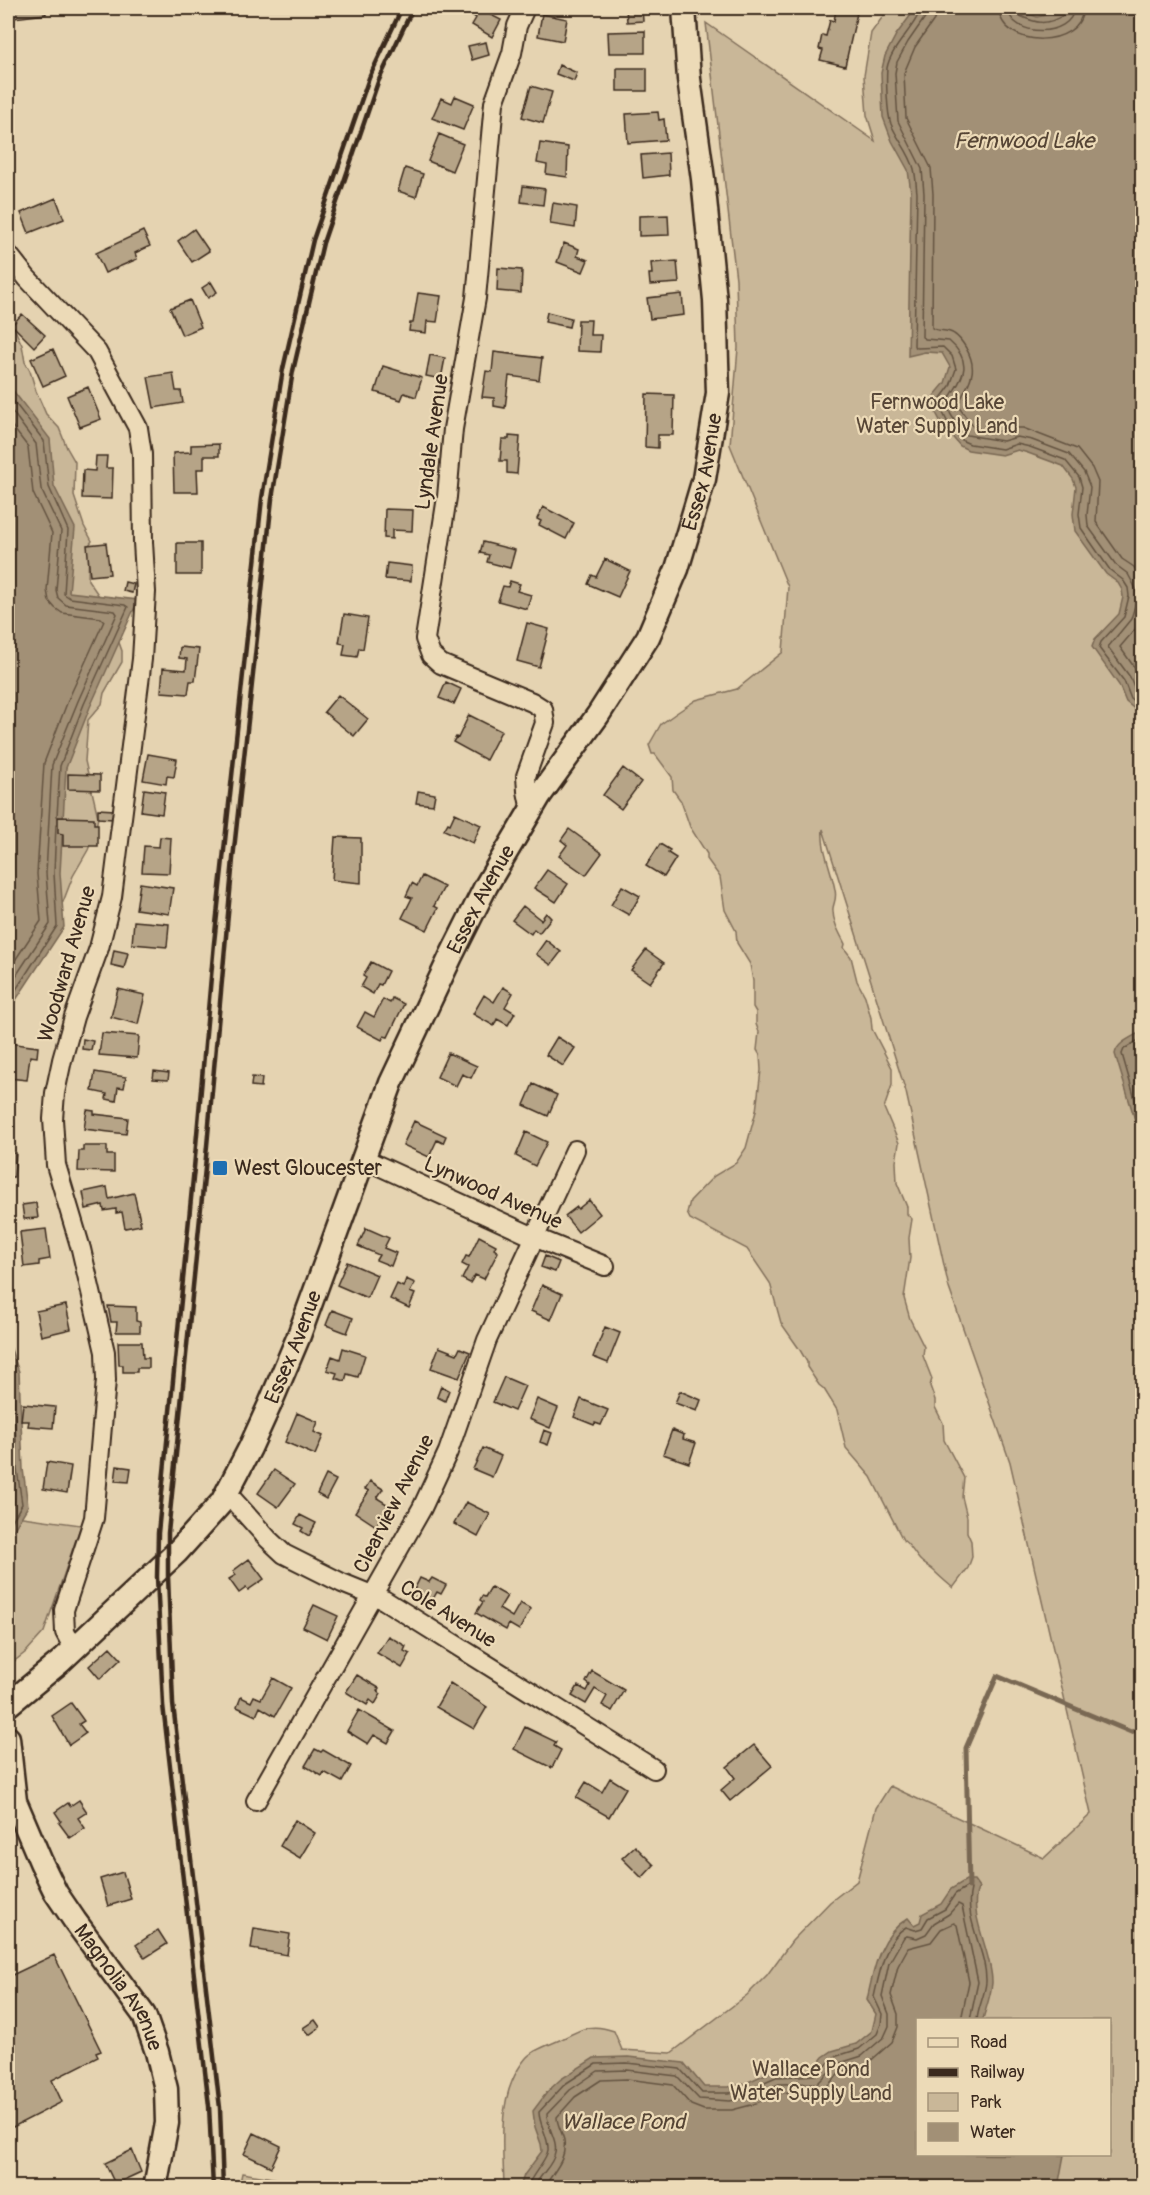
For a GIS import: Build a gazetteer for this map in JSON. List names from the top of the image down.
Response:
{
  "streets": {
    "street": [
      "Lyndale Avenue",
      "Essex Avenue",
      "Woodward Avenue",
      "Lynwood Avenue",
      "Clearview Avenue",
      "Cole Avenue",
      "Magnolia Avenue"
    ]
  },
  "crossings": [
    ["Lyndale Avenue", "Essex Avenue"],
    ["Essex Avenue", "Woodward Avenue"],
    ["Essex Avenue", "Lynwood Avenue"],
    ["Essex Avenue", "Cole Avenue"],
    ["Lynwood Avenue", "Clearview Avenue"],
    ["Clearview Avenue", "Cole Avenue"]
  ],
  "water": ["Fernwood Lake", "Wallace Pond"],
  "parks": ["Fernwood Lake Water Supply Land", "Wallace Pond Water Supply Land"],
  "places": {
    "transit": ["West Gloucester"]
  },
  "legend": [
    "Road",
    "Railway",
    "Park",
    "Water"
  ]
}
